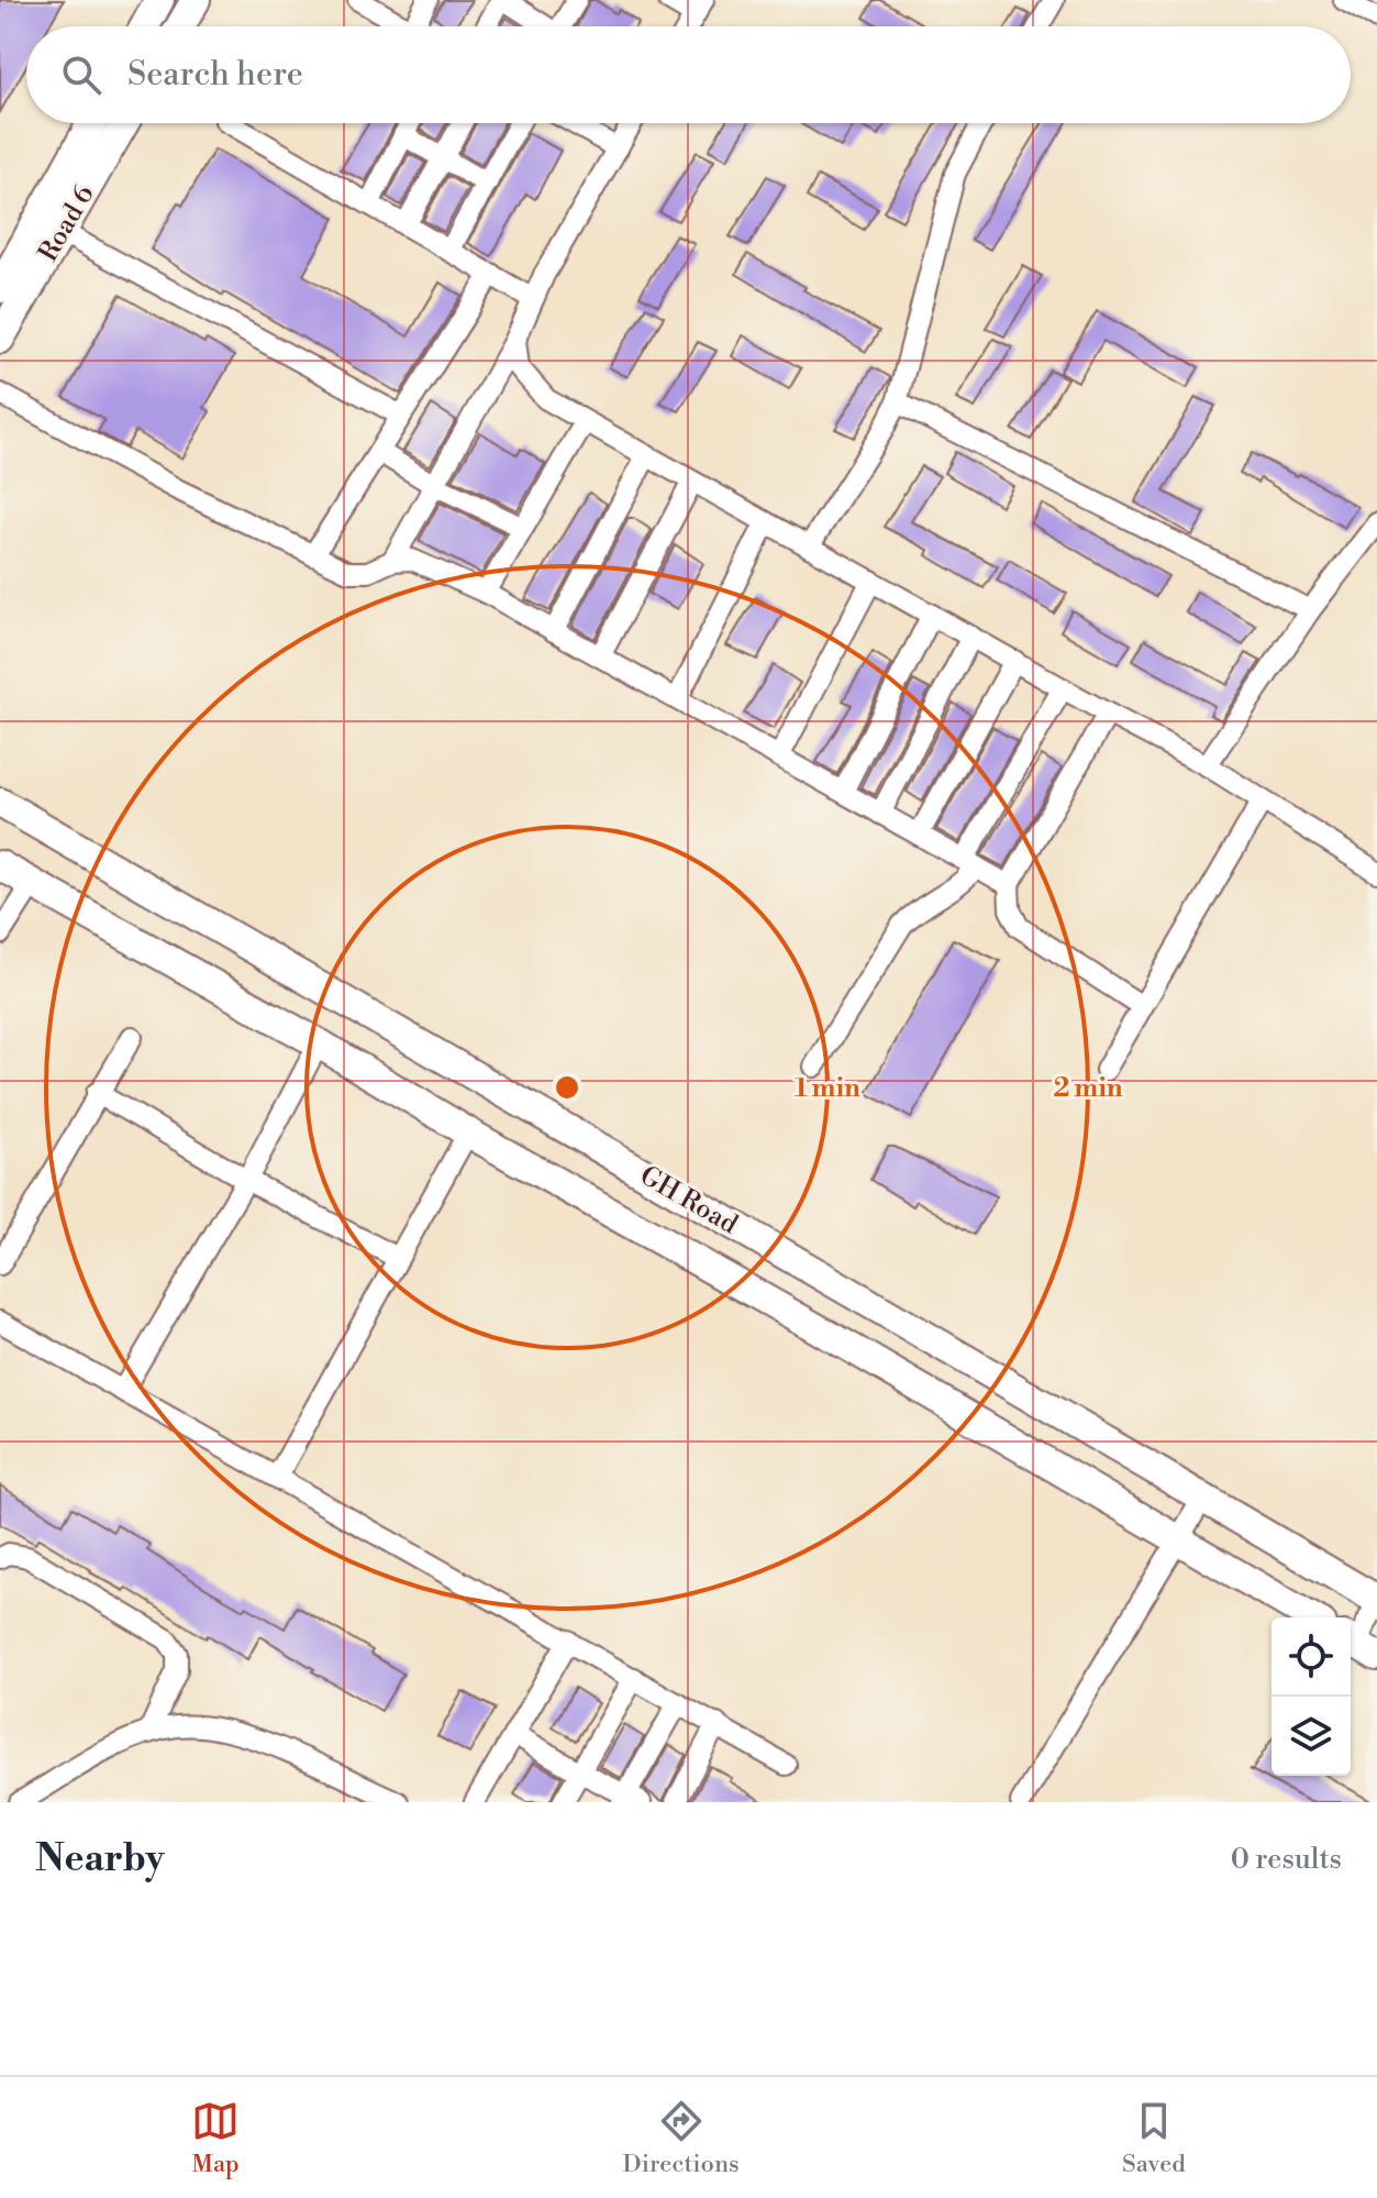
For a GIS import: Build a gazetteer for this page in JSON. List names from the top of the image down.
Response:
{
  "streets": {
    "main road": ["Road 6", "GH Road"]
  },
  "page": {
    "search": "Search here",
    "heading": ["Nearby", "0 results"],
    "nav": ["Map", "Directions", "Saved"]
  },
  "rings": ["1 min", "2 min"]
}
